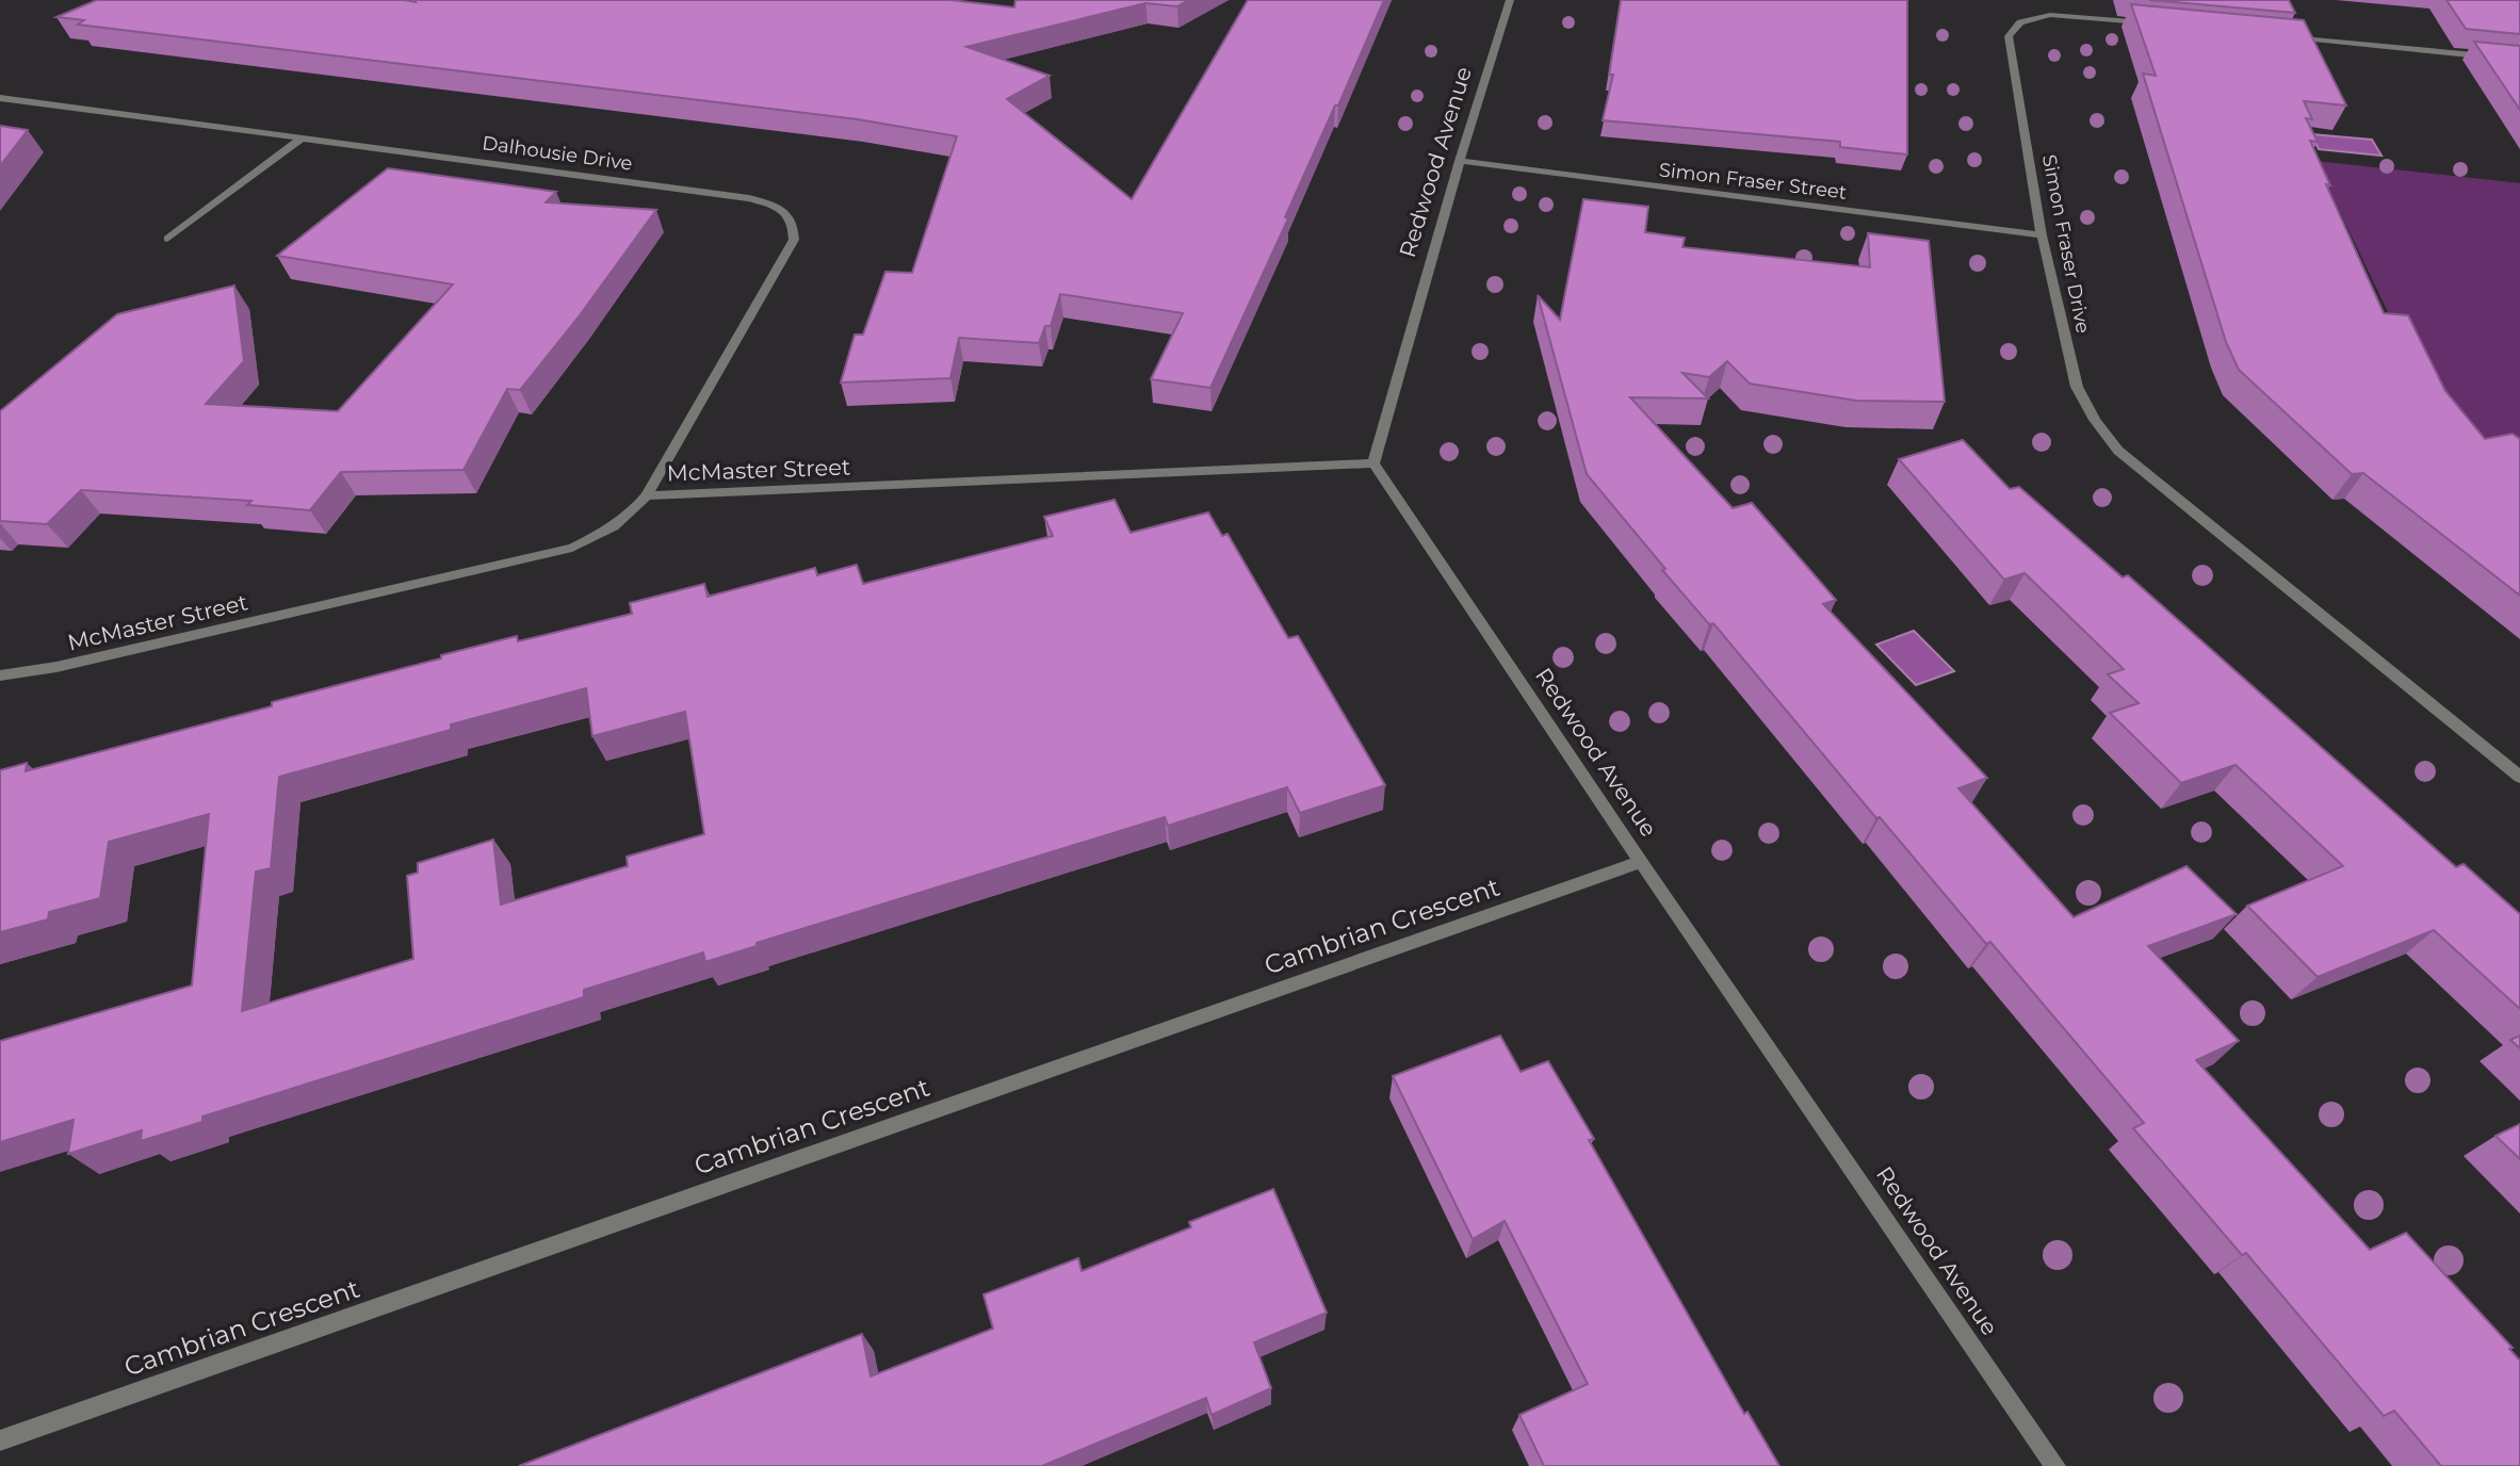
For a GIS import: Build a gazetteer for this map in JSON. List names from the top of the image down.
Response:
{
  "streets": {
    "street": [
      "Dalhousie Drive",
      "Redwood Avenue",
      "Simon Fraser Street",
      "Simon Fraser Drive",
      "McMaster Street",
      "Cambrian Crescent"
    ]
  },
  "crossings": [
    ["Dalhousie Drive", "McMaster Street"],
    ["Redwood Avenue", "Simon Fraser Street"],
    ["Redwood Avenue", "McMaster Street"],
    ["Redwood Avenue", "Cambrian Crescent"],
    ["Simon Fraser Street", "Simon Fraser Drive"]
  ]
}
